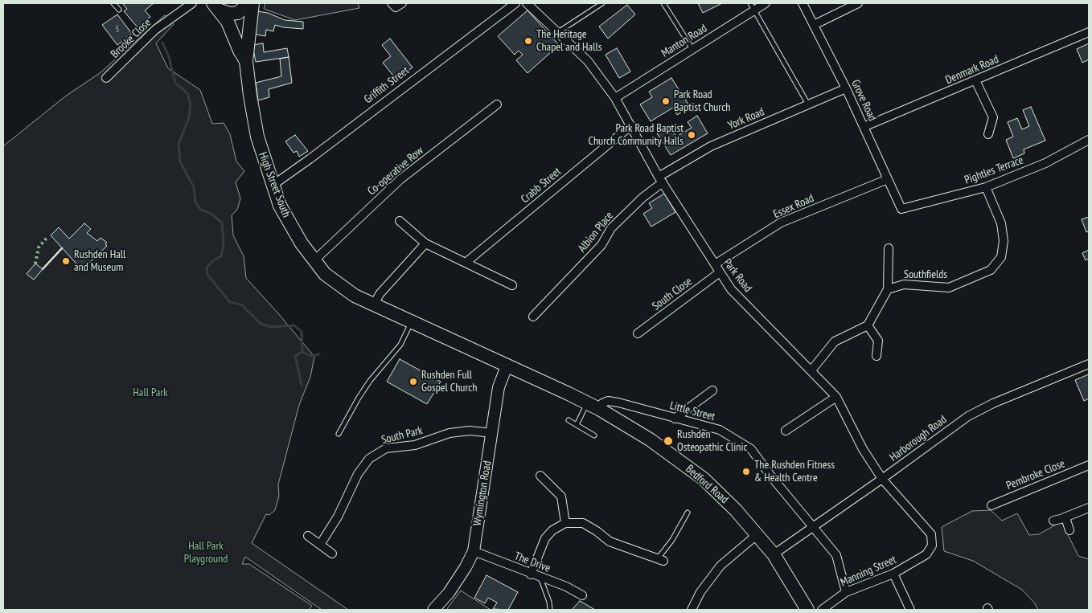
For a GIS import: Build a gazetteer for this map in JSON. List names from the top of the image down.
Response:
{
  "streets": {
    "main road": ["High Street South", "Bedford Road"],
    "street": [
      "Brooke Close",
      "Manton Road",
      "Denmark Road",
      "Griffith Street",
      "Grove Road",
      "York Road",
      "Pightles Terrace",
      "Co-operative Row",
      "Crabb Street",
      "Essex Road",
      "Albion Place",
      "Southfields",
      "Park Road",
      "South Close",
      "Little Street",
      "South Park",
      "Harborough Road",
      "Pembroke Close",
      "Wymington Road",
      "The Drive",
      "Manning Street"
    ]
  },
  "crossings": [
    ["Manton Road", "Park Road"],
    ["Denmark Road", "Grove Road"],
    ["Griffith Street", "High Street South"],
    ["Grove Road", "York Road"],
    ["Grove Road", "Pightles Terrace"],
    ["Grove Road", "Essex Road"],
    ["York Road", "Albion Place"],
    ["York Road", "Park Road"],
    ["Pightles Terrace", "Southfields"],
    ["Co-operative Row", "High Street South"],
    ["High Street South", "Bedford Road"],
    ["High Street South", "Wymington Road"],
    ["Crabb Street", "Park Road"],
    ["Essex Road", "Park Road"],
    ["Albion Place", "Park Road"],
    ["Park Road", "South Close"],
    ["Park Road", "Harborough Road"],
    ["Park Road", "Manning Street"],
    ["Little Street", "Harborough Road"],
    ["Little Street", "Bedford Road"],
    ["Little Street", "Manning Street"],
    ["South Park", "Wymington Road"],
    ["Harborough Road", "Bedford Road"],
    ["Bedford Road", "Wymington Road"],
    ["Wymington Road", "The Drive"]
  ],
  "parks": ["Hall Park", "Hall Park Playground"],
  "places": [
    "The Heritage Chapel and Halls",
    "Park Road Baptist Church",
    "Park Road Baptist Church Community Halls",
    "Rushden Hall and Museum",
    "Rushden Full Gospel Church",
    "Rushden Osteopathic Clinic",
    "The Rushden Fitness & Health Centre"
  ],
  "house_numbers": ["5"]
}
